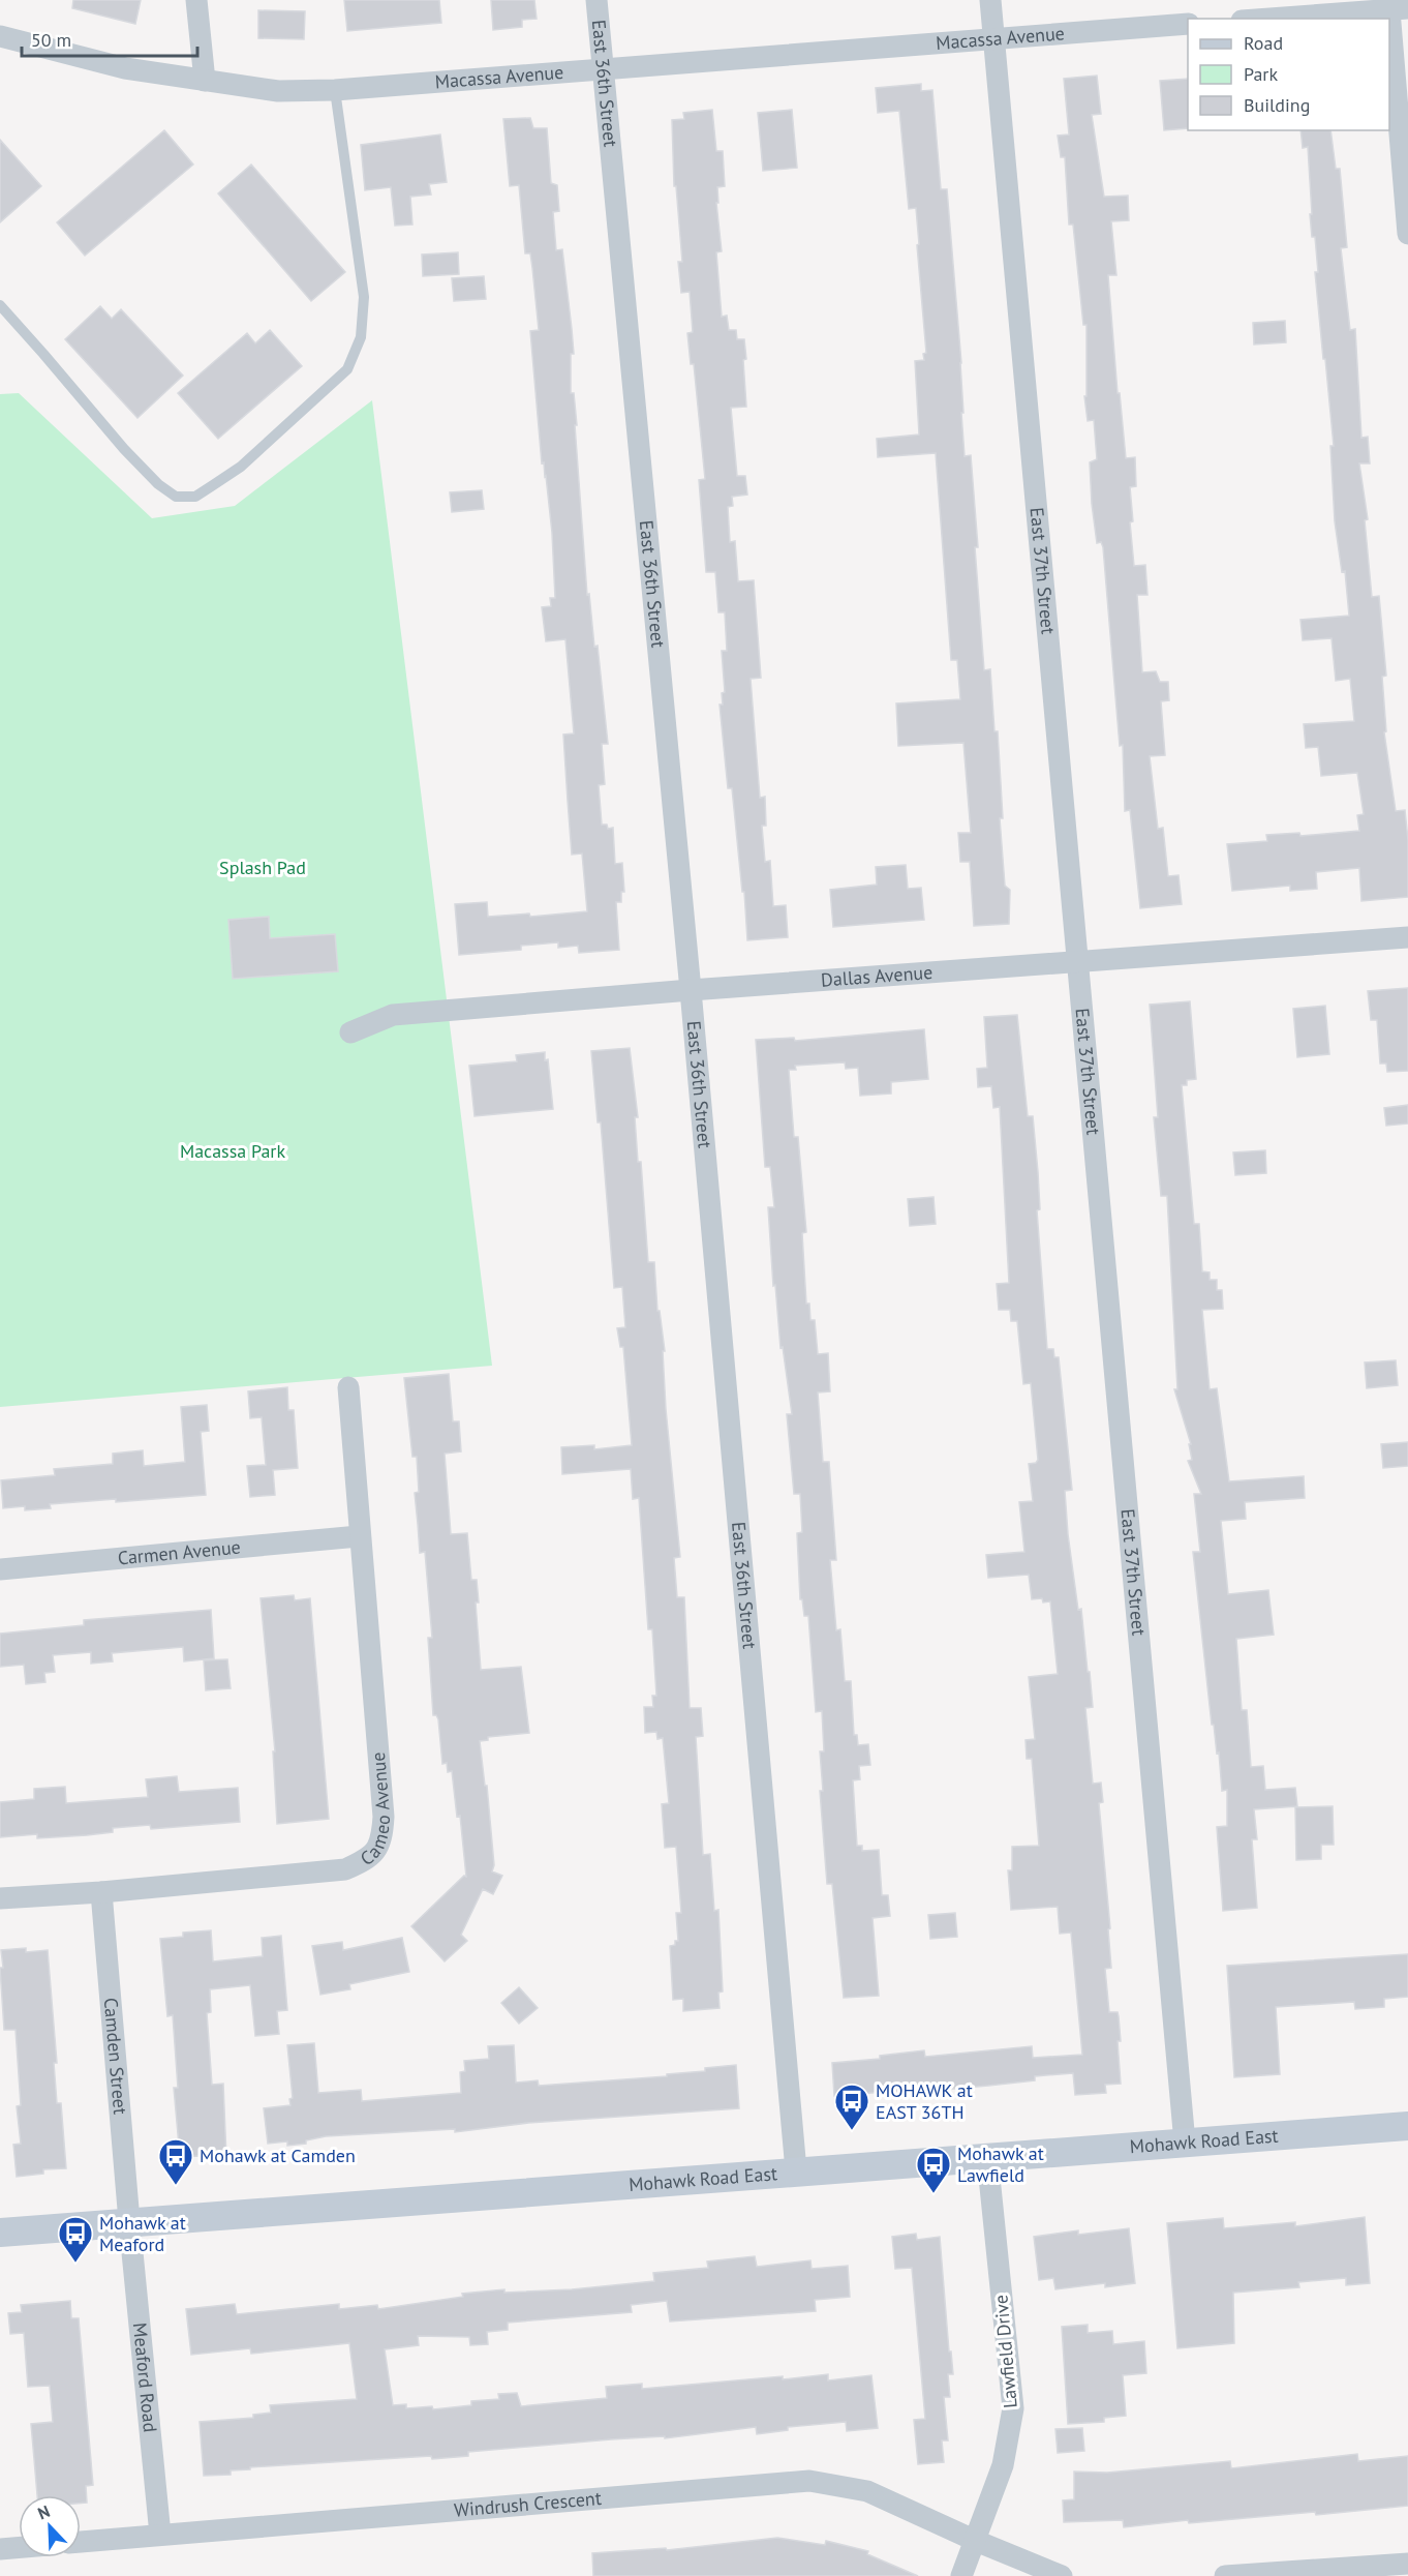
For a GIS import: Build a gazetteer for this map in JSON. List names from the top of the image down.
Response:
{
  "streets": {
    "main road": ["Mohawk Road East"],
    "street": [
      "Macassa Avenue",
      "East 36th Street",
      "East 37th Street",
      "Dallas Avenue",
      "Carmen Avenue",
      "Cameo Avenue",
      "Camden Street",
      "Lawfield Drive",
      "Meaford Road",
      "Windrush Crescent"
    ]
  },
  "crossings": [
    ["Macassa Avenue", "East 36th Street"],
    ["Macassa Avenue", "East 37th Street"],
    ["East 36th Street", "Dallas Avenue"],
    ["East 36th Street", "Mohawk Road East"],
    ["East 37th Street", "Dallas Avenue"],
    ["East 37th Street", "Mohawk Road East"],
    ["Carmen Avenue", "Cameo Avenue"],
    ["Cameo Avenue", "Camden Street"],
    ["Camden Street", "Mohawk Road East"],
    ["Camden Street", "Meaford Road"],
    ["Mohawk Road East", "Lawfield Drive"],
    ["Mohawk Road East", "Meaford Road"],
    ["Lawfield Drive", "Windrush Crescent"],
    ["Meaford Road", "Windrush Crescent"]
  ],
  "parks": ["Splash Pad", "Macassa Park"],
  "places": {
    "bus stop": [
      "MOHAWK at EAST 36TH",
      "Mohawk at Camden",
      "Mohawk at Lawfield",
      "Mohawk at Meaford"
    ]
  },
  "legend": ["Road", "Park", "Building"],
  "scale_bar": "50 m",
  "north": "top left"
}
